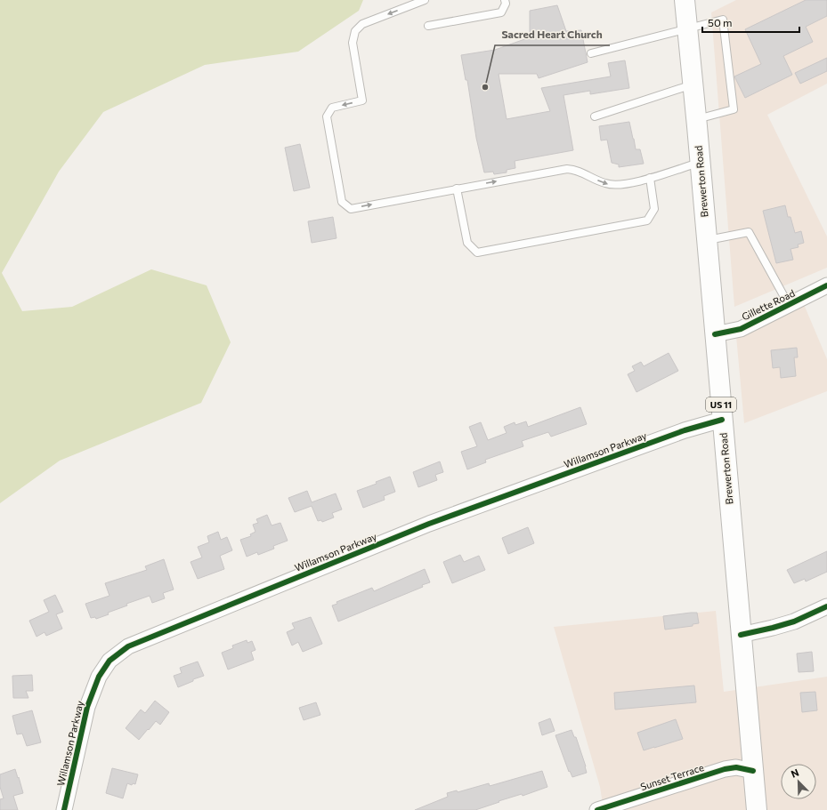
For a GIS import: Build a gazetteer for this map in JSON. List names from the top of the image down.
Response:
{
  "streets": {
    "main road": ["Brewerton Road", "US 11"],
    "street": ["Gillette Road", "Willamson Parkway", "Sunset Terrace"]
  },
  "crossings": [
    ["Brewerton Road", "Gillette Road"],
    ["Brewerton Road", "Willamson Parkway"],
    ["Brewerton Road", "Sunset Terrace"]
  ],
  "places": ["Sacred Heart Church"],
  "scale_bar": "50 m",
  "north": "top left"
}
